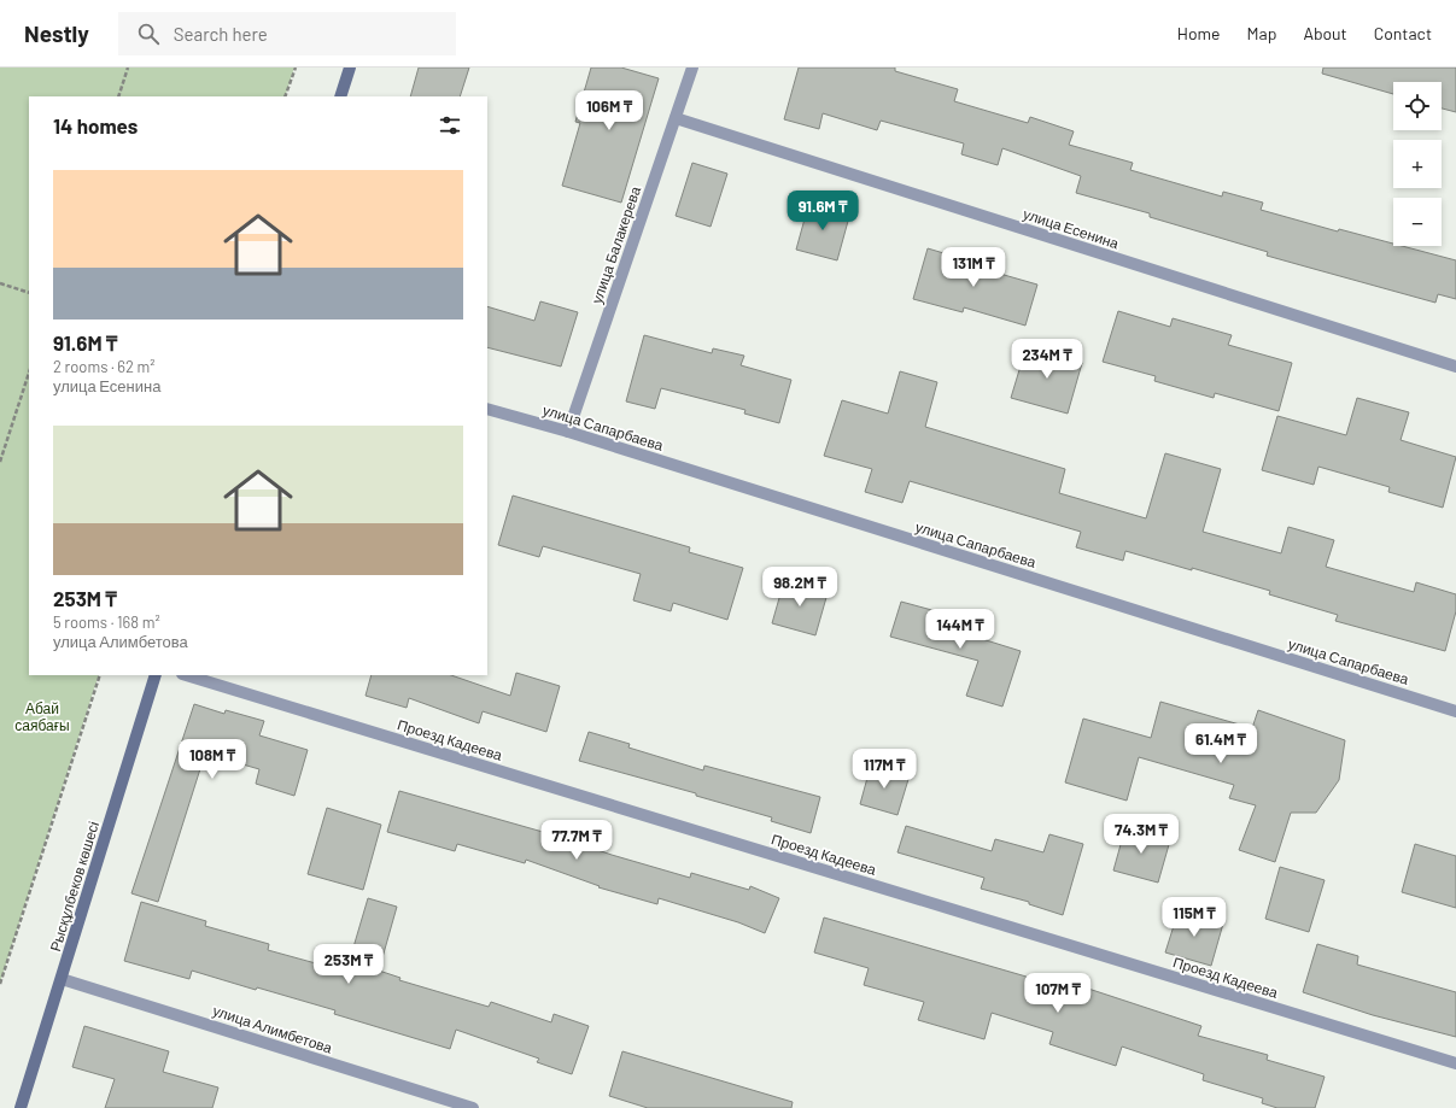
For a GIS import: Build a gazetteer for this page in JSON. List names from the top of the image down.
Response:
{
  "streets": {
    "street": [
      "улица Есенина",
      "улица Балакерева",
      "улица Сапарбаева",
      "Проезд Кадеева",
      "Рысқұлбеков көшесі",
      "улица Алимбетова"
    ]
  },
  "crossings": [
    ["улица Есенина", "улица Балакерева"],
    ["улица Балакерева", "улица Сапарбаева"],
    ["Рысқұлбеков көшесі", "улица Алимбетова"]
  ],
  "parks": ["Абай саябағы"],
  "page": {
    "header": "Nestly",
    "search": "Search here",
    "nav": [
      "Home",
      "Map",
      "About",
      "Contact"
    ],
    "map_buttons": ["+", "−"],
    "price": [
      "106M ₸",
      "91.6M ₸",
      "131M ₸",
      "234M ₸",
      "98.2M ₸",
      "144M ₸",
      "61.4M ₸",
      "108M ₸",
      "117M ₸",
      "74.3M ₸",
      "77.7M ₸",
      "115M ₸",
      "253M ₸",
      "107M ₸"
    ],
    "heading": "14 homes",
    "list": [
      {
        "name": "91.6M ₸",
        "note": "2 rooms · 62 m² · улица Есенина"
      },
      {
        "name": "253M ₸",
        "note": "5 rooms · 168 m² · улица Алимбетова"
      }
    ]
  }
}
